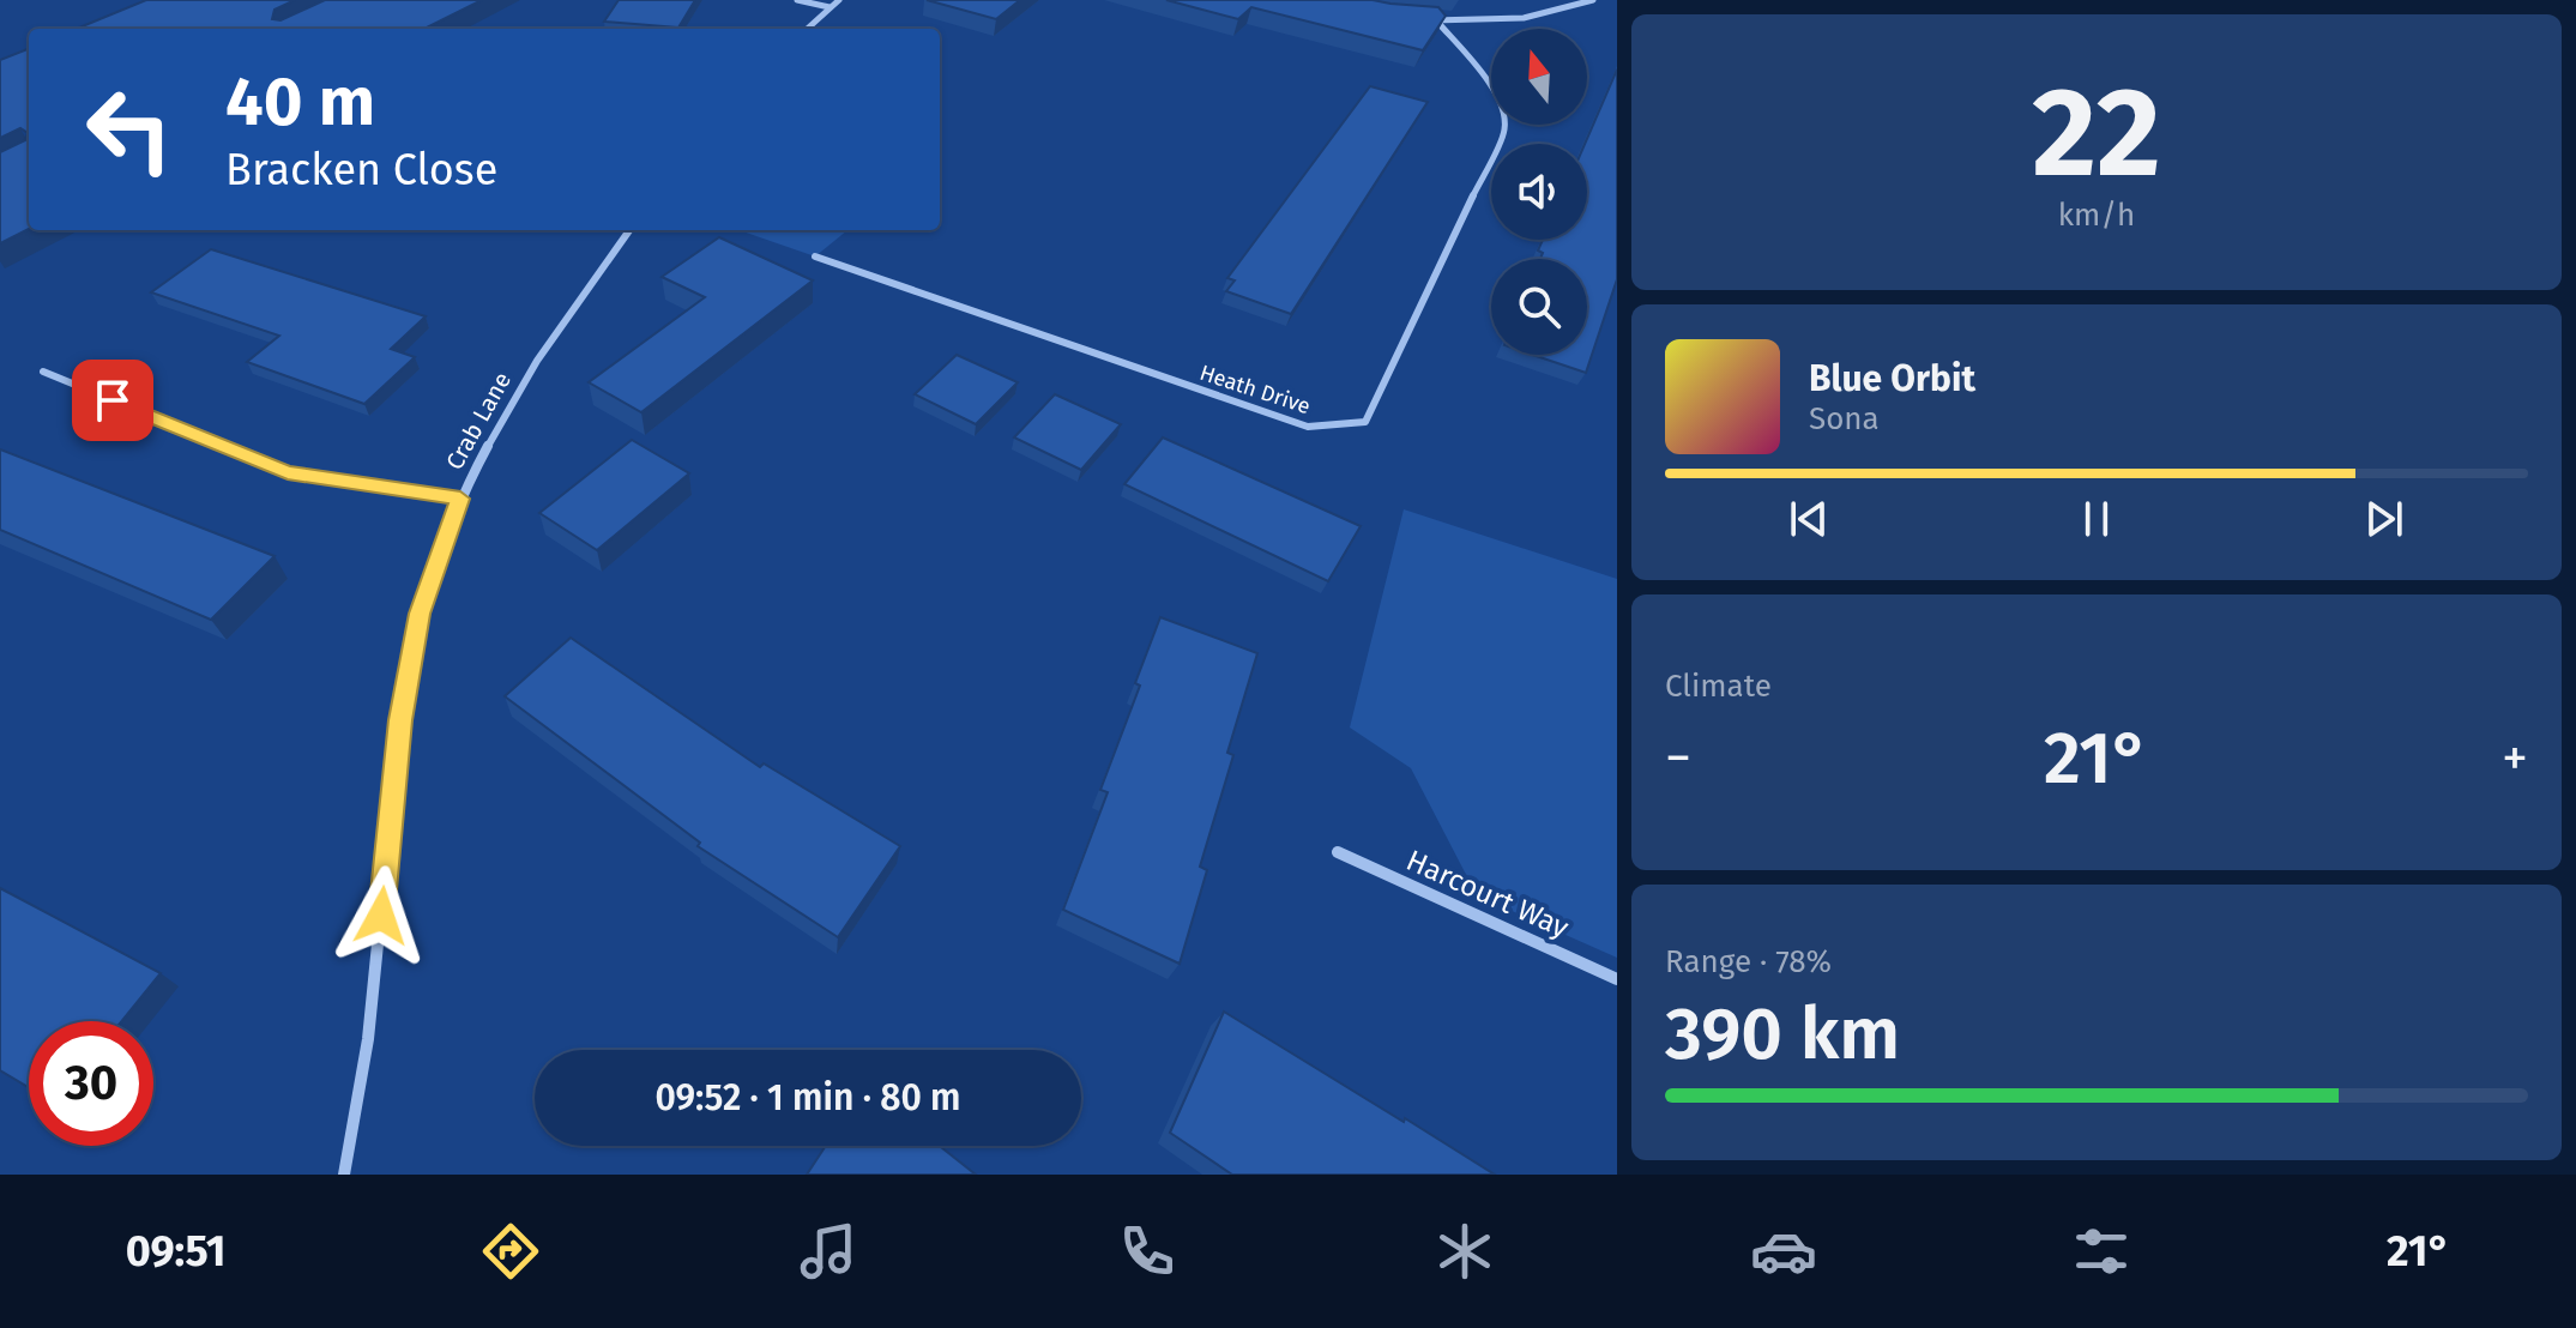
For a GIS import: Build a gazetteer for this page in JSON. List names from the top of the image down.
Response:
{
  "streets": {
    "street": ["Heath Drive", "Crab Lane", "Harcourt Way"]
  },
  "north": "top",
  "page": {
    "tile": [
      ["22", "km/h"],
      "Climate",
      ["Range · 78%", "390 km"]
    ],
    "turn": ["40 m", "Bracken Close"],
    "song": ["Blue Orbit", "Sona"],
    "heat": ["−", "21°", "+"],
    "limit": "30",
    "trip": "09:52 · 1 min · 80 m",
    "tabs": ["09:51", "21°"]
  }
}
